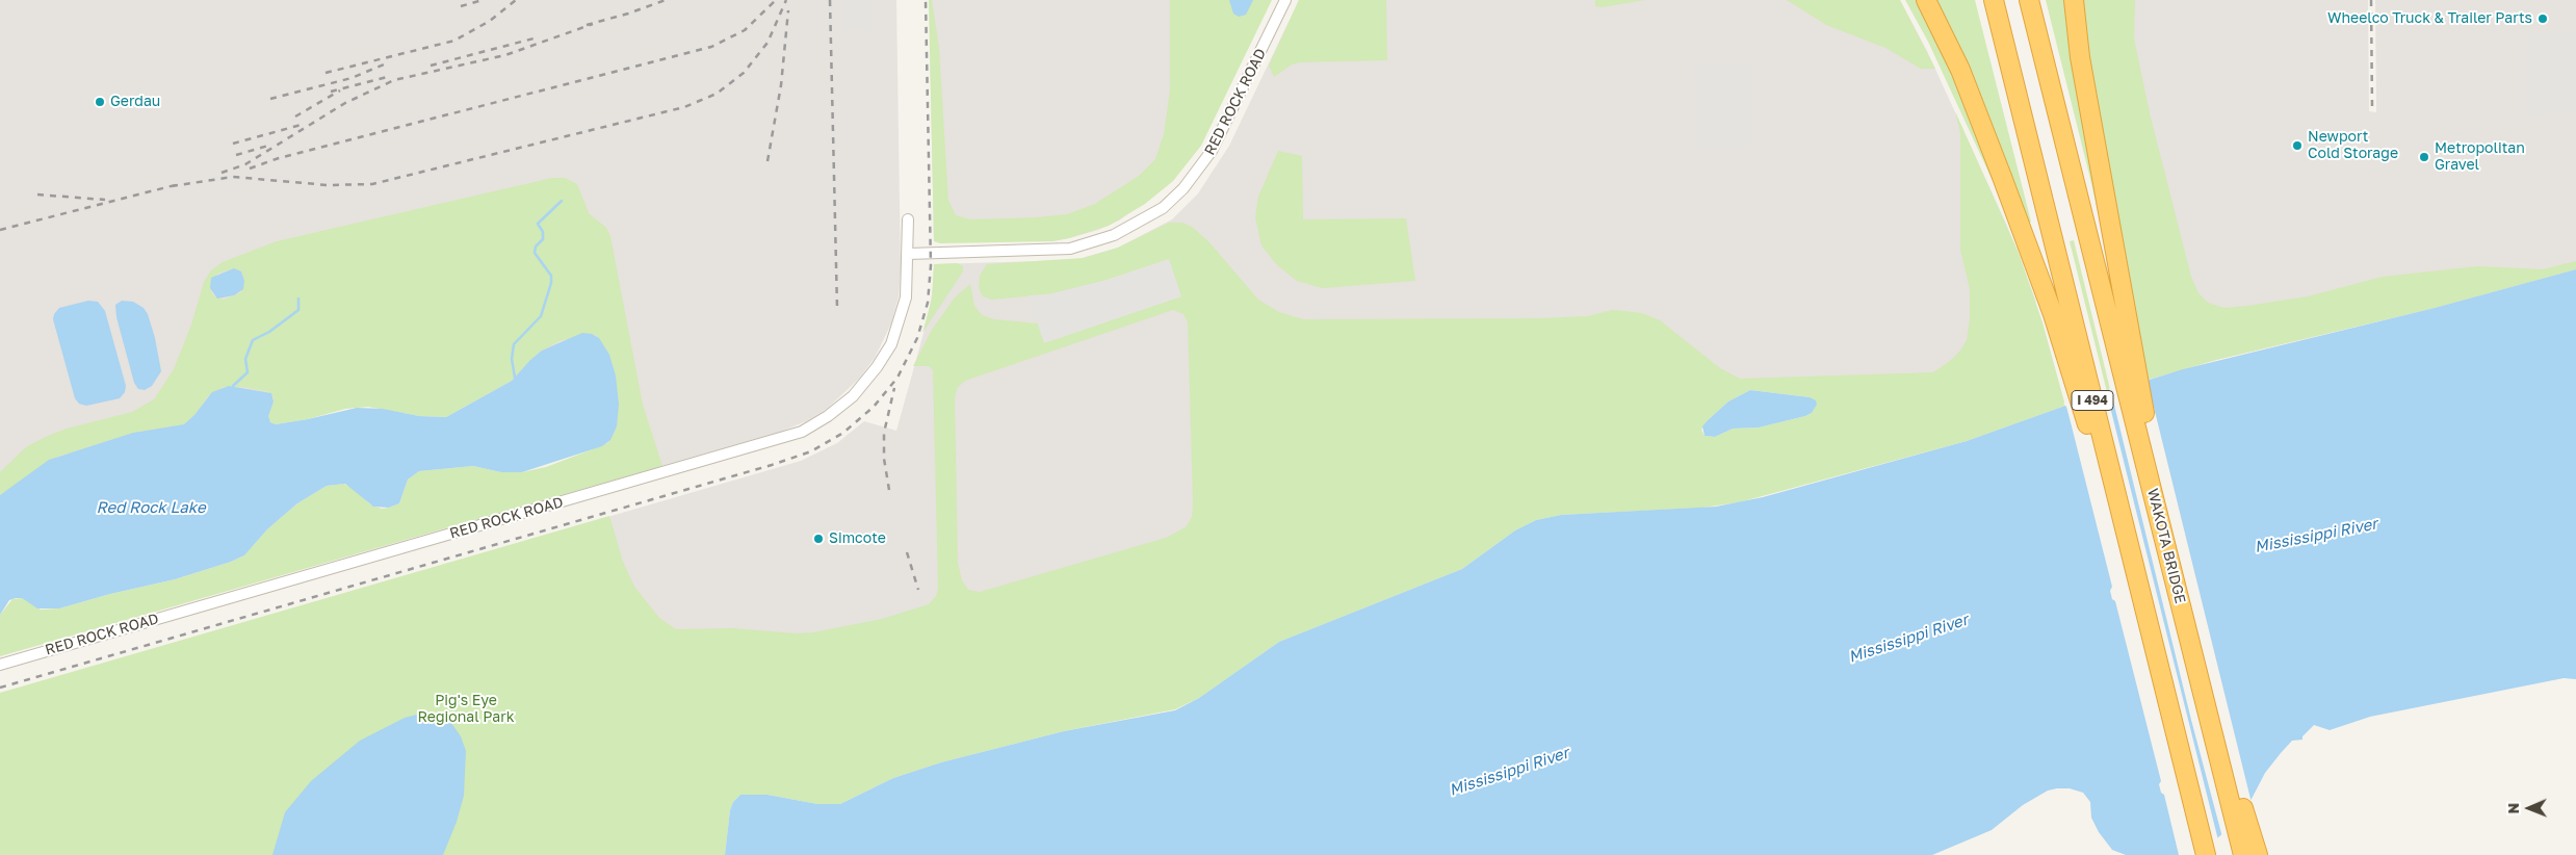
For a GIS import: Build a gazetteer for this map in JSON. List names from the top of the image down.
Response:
{
  "streets": {
    "highway": ["I 494", "WAKOTA BRIDGE"],
    "street": ["RED ROCK ROAD"]
  },
  "water": ["Red Rock Lake", "Mississippi River"],
  "parks": ["Pig's Eye Regional Park"],
  "places": [
    "Wheelco Truck & Trailer Parts",
    "Gerdau",
    "Newport Cold Storage",
    "Metropolitan Gravel",
    "Simcote"
  ],
  "north": "left"
}
